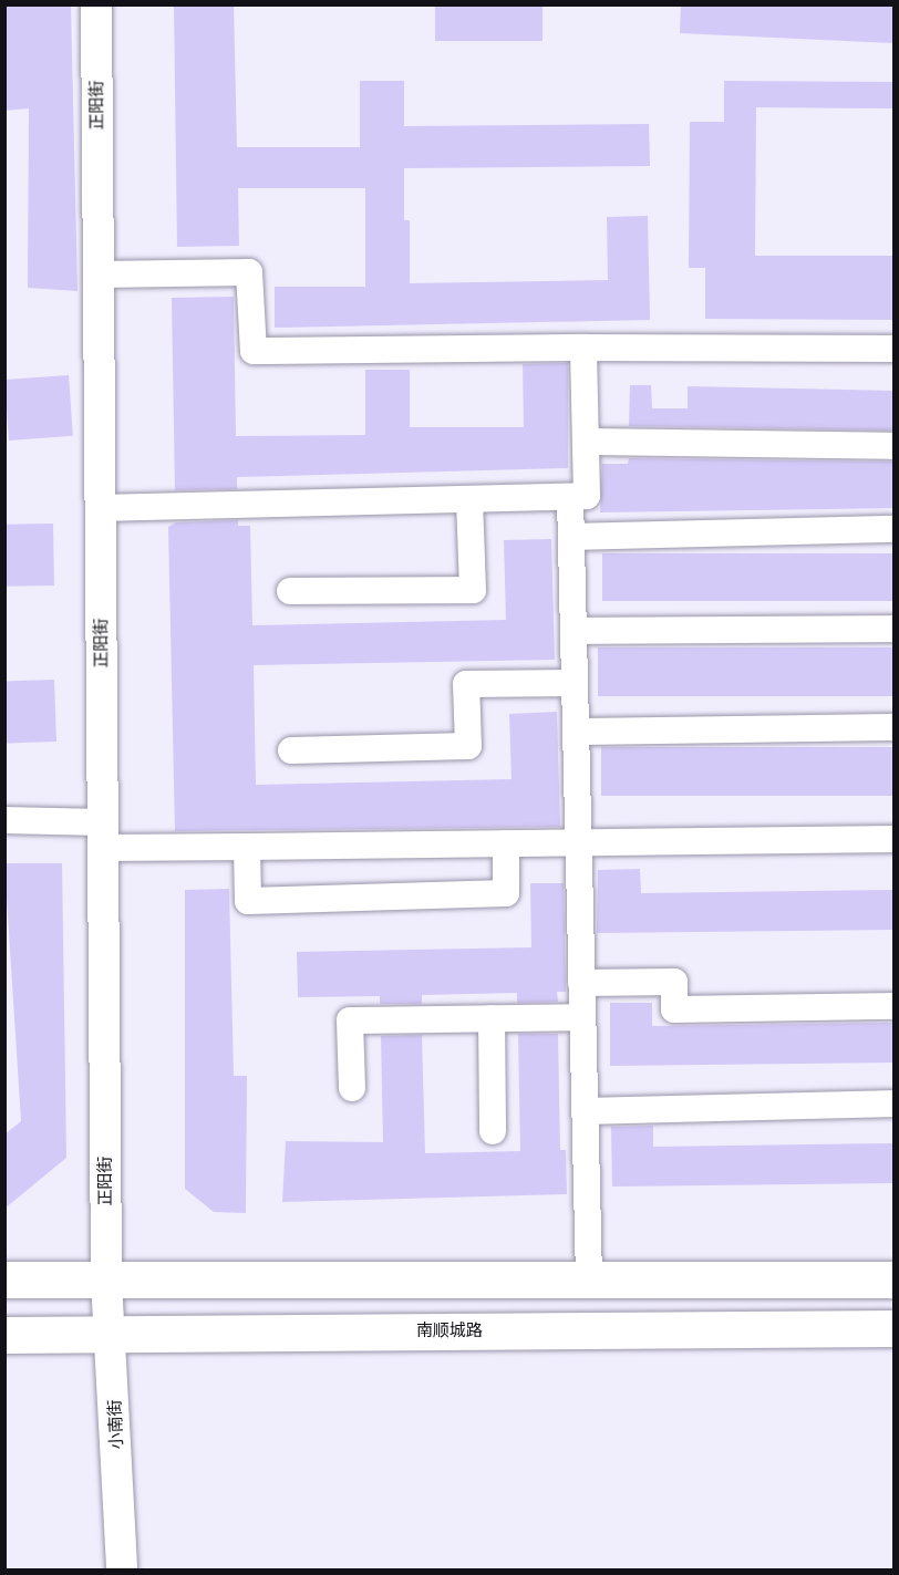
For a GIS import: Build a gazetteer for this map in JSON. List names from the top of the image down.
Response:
{
  "streets": {
    "main road": ["南顺城路"],
    "street": ["正阳街", "小南街"]
  },
  "crossings": [
    ["正阳街", "小南街"],
    ["南顺城路", "小南街"]
  ]
}
